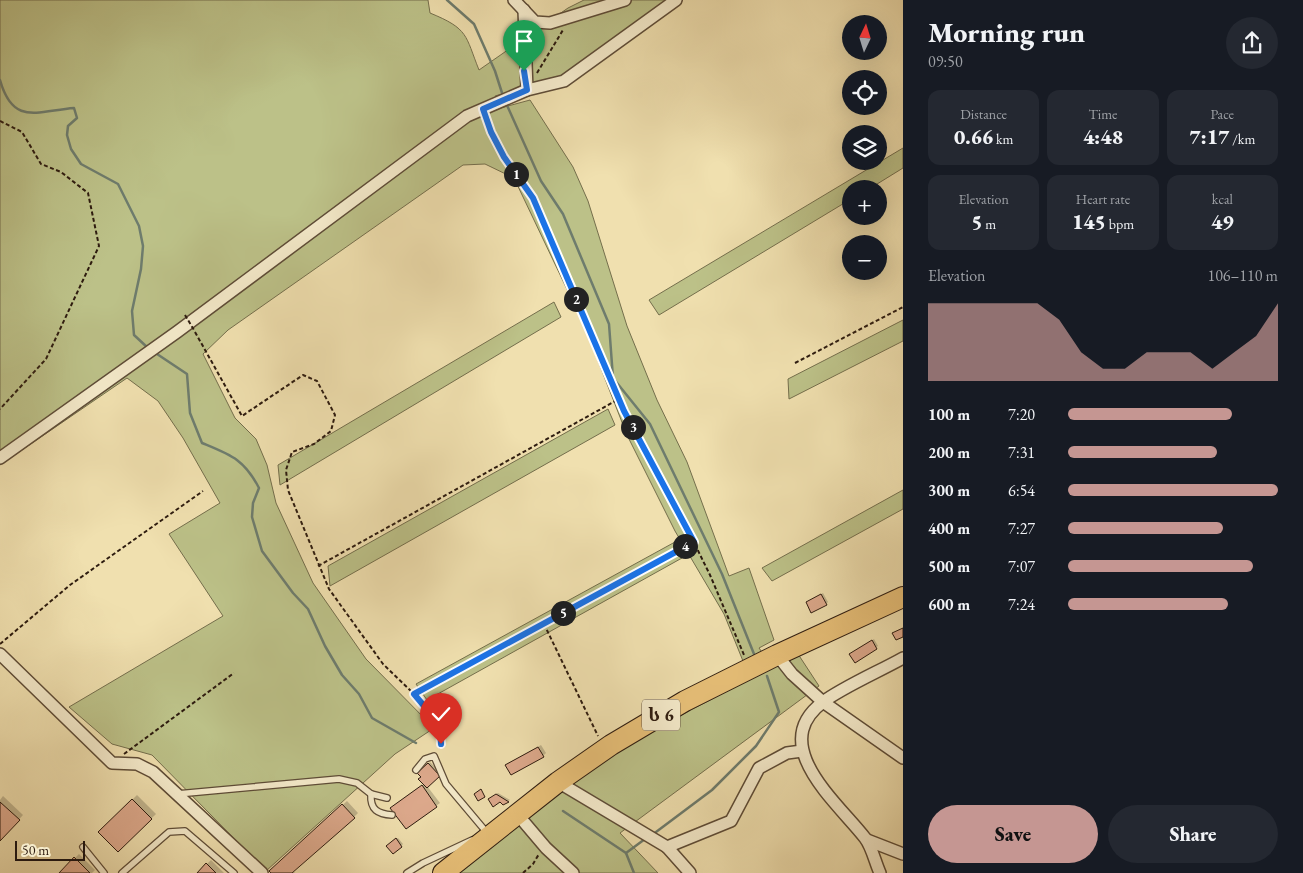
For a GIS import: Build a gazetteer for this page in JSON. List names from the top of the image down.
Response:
{
  "streets": {
    "highway": ["ს 6"]
  },
  "scale_bar": "50 m",
  "north": "top",
  "page": {
    "heading": ["Morning run", "09:50"],
    "map_buttons": ["+", "−"],
    "stats": [
      ["Distance", "0.66 km"],
      ["Time", "4:48"],
      ["Pace", "7:17 /km"],
      ["Elevation", "5 m"],
      ["Heart rate", "145 bpm"],
      ["kcal", "49"]
    ],
    "pins": [
      "1",
      "2",
      "3",
      "4",
      "5"
    ],
    "chart": ["Elevation", "106–110 m"],
    "list": [
      {
        "name": "100 m",
        "note": "7:20"
      },
      {
        "name": "200 m",
        "note": "7:31"
      },
      {
        "name": "300 m",
        "note": "6:54"
      },
      {
        "name": "400 m",
        "note": "7:27"
      },
      {
        "name": "500 m",
        "note": "7:07"
      },
      {
        "name": "600 m",
        "note": "7:24"
      }
    ],
    "buttons": ["Save", "Share"],
    "scale": "50 m"
  }
}
